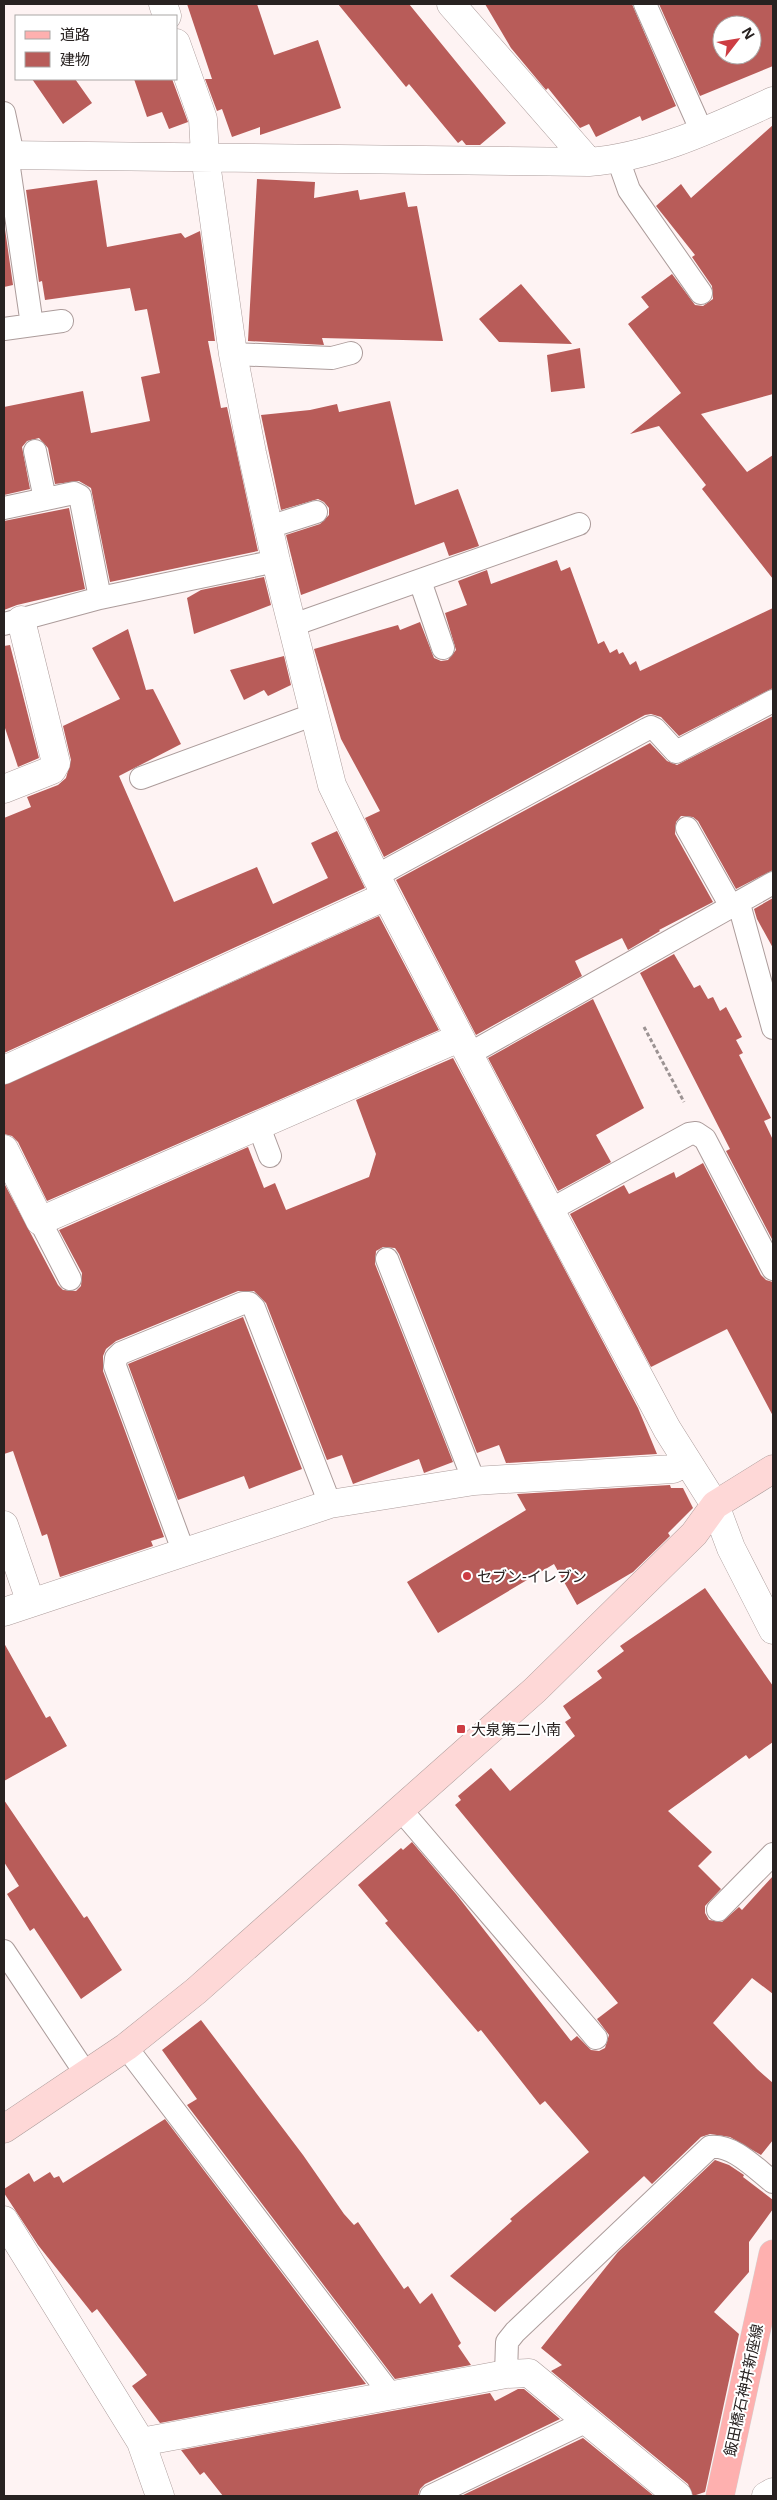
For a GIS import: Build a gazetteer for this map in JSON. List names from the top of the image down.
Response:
{
  "streets": {
    "main road": ["飯田橋石神井新座線"]
  },
  "places": {
    "other": ["セブン-イレブン"],
    "transit": ["大泉第二小南"]
  },
  "legend": ["道路", "建物"],
  "north": "top right"
}
